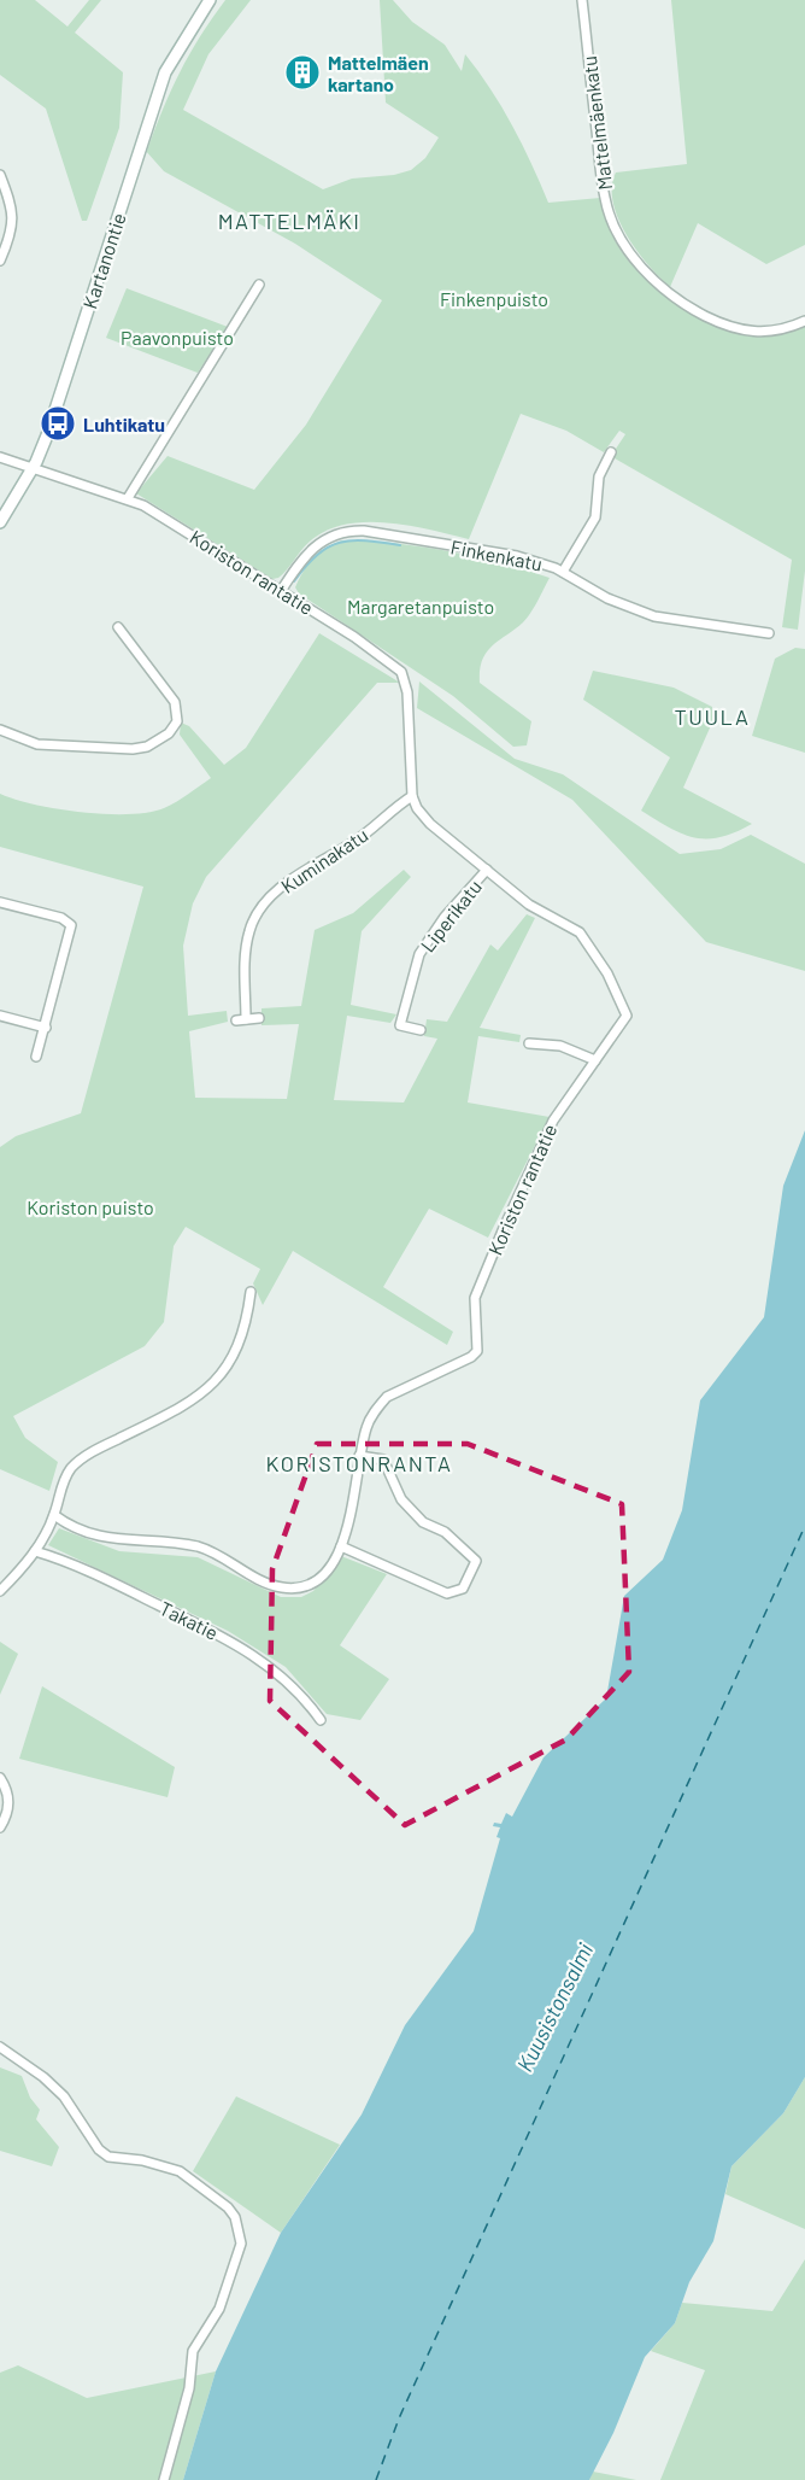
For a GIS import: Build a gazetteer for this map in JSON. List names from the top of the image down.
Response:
{
  "streets": {
    "street": [
      "Mattelmäenkatu",
      "Kartanontie",
      "Finkenkatu",
      "Koriston rantatie",
      "Kuminakatu",
      "Liperikatu",
      "Takatie"
    ]
  },
  "crossings": [
    ["Kartanontie", "Koriston rantatie"],
    ["Finkenkatu", "Koriston rantatie"],
    ["Koriston rantatie", "Kuminakatu"],
    ["Koriston rantatie", "Liperikatu"]
  ],
  "districts": ["MATTELMÄKI", "TUULA", "KORISTONRANTA"],
  "water": ["Kuusistonsalmi"],
  "parks": [
    "Finkenpuisto",
    "Paavonpuisto",
    "Margaretanpuisto",
    "Koriston puisto"
  ],
  "places": {
    "building": ["Mattelmäen kartano"],
    "bus stop": ["Luhtikatu"]
  }
}
